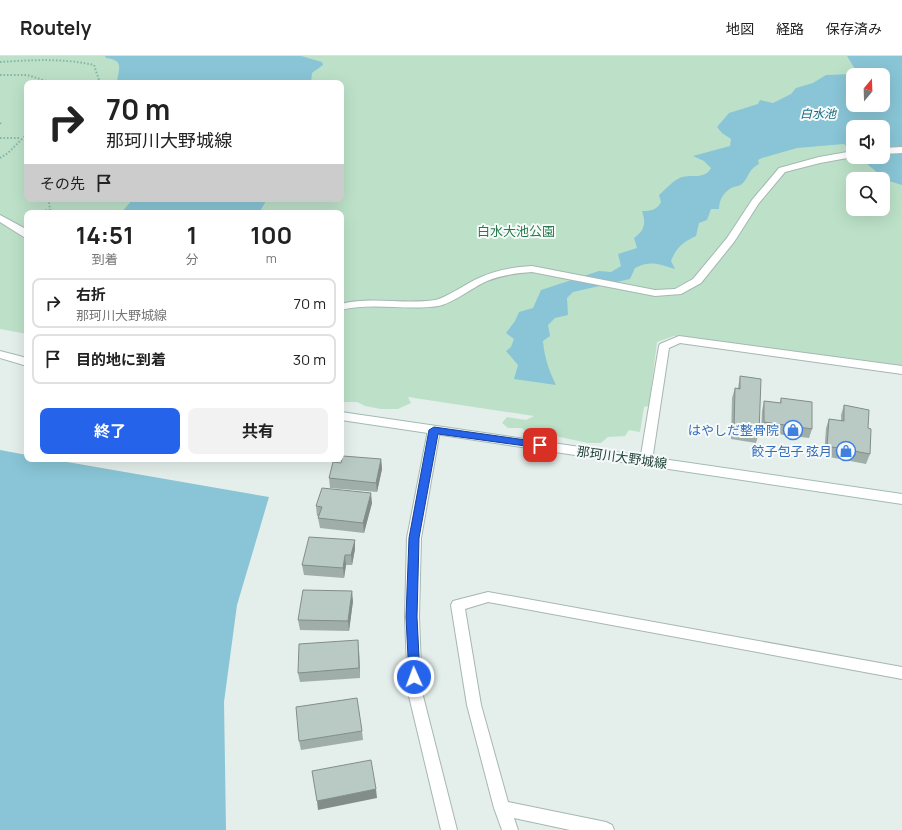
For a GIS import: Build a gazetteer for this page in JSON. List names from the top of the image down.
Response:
{
  "streets": {
    "street": ["那珂川大野城線"]
  },
  "water": ["白水池"],
  "parks": ["白水大池公園"],
  "places": {
    "shop": ["はやしだ整骨院", "餃子包子 弦月"]
  },
  "north": "top",
  "page": {
    "header": "Routely",
    "nav": ["地図", "経路", "保存済み"],
    "turn": ["70 m", "那珂川大野城線"],
    "then": "その先",
    "eta": [
      "14:51",
      "到着",
      "1",
      "分",
      "100",
      "m"
    ],
    "list": [
      {
        "name": "右折",
        "note": "那珂川大野城線",
        "value": "70 m"
      },
      {
        "name": "目的地に到着",
        "value": "30 m"
      }
    ],
    "buttons": ["終了", "共有"]
  }
}
